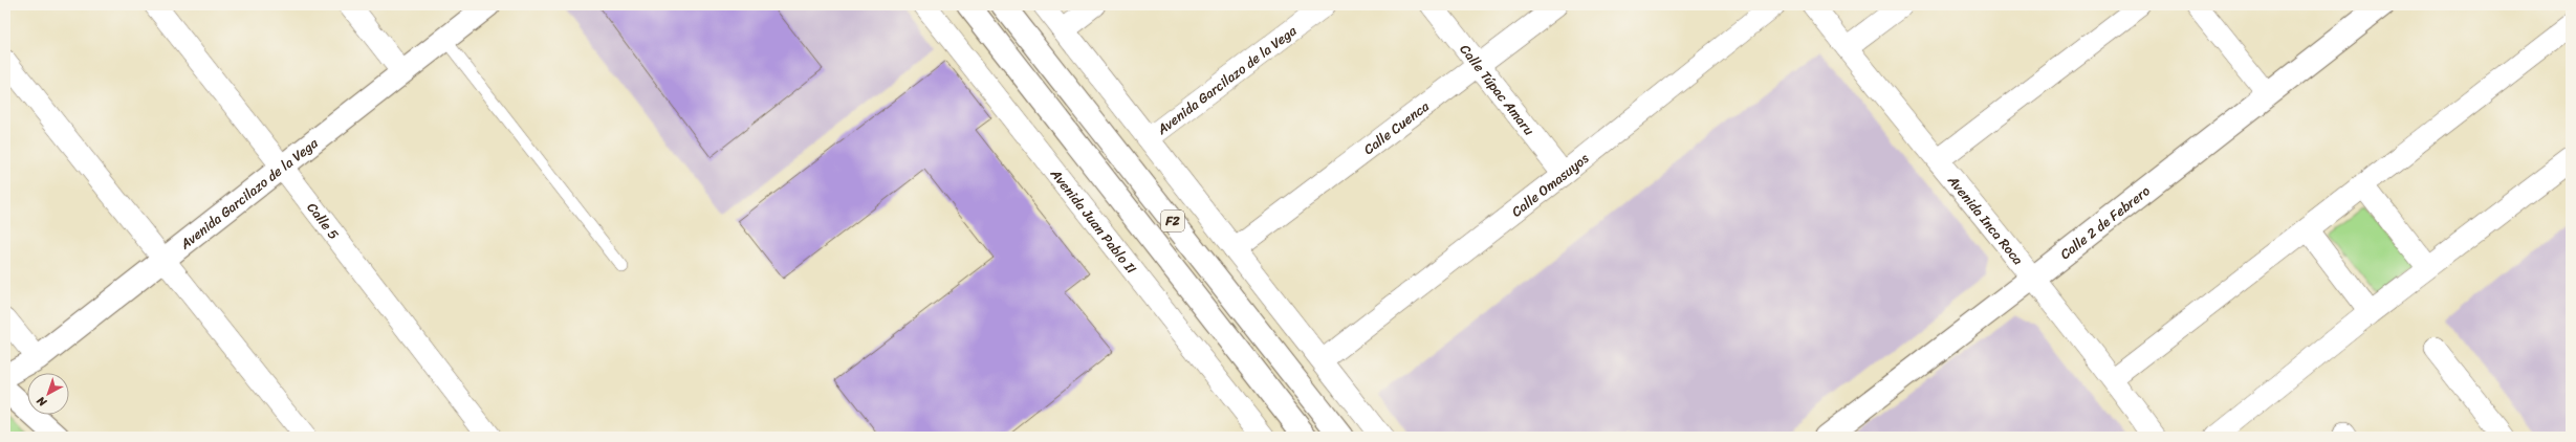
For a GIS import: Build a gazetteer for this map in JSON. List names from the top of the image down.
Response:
{
  "streets": {
    "main road": ["Avenida Garcilazo de la Vega", "F2", "Calle 2 de Febrero"],
    "street": [
      "Calle Túpac Amaru",
      "Calle Cuenca",
      "Calle Omasuyos",
      "Calle 5",
      "Avenida Inca Roca",
      "Avenida Juan Pablo II"
    ]
  },
  "crossings": [
    ["Avenida Garcilazo de la Vega", "Calle 5"],
    ["Calle Túpac Amaru", "Calle Cuenca"],
    ["Calle Túpac Amaru", "Calle Omasuyos"],
    ["Avenida Inca Roca", "Calle 2 de Febrero"]
  ],
  "north": "bottom left"
}
